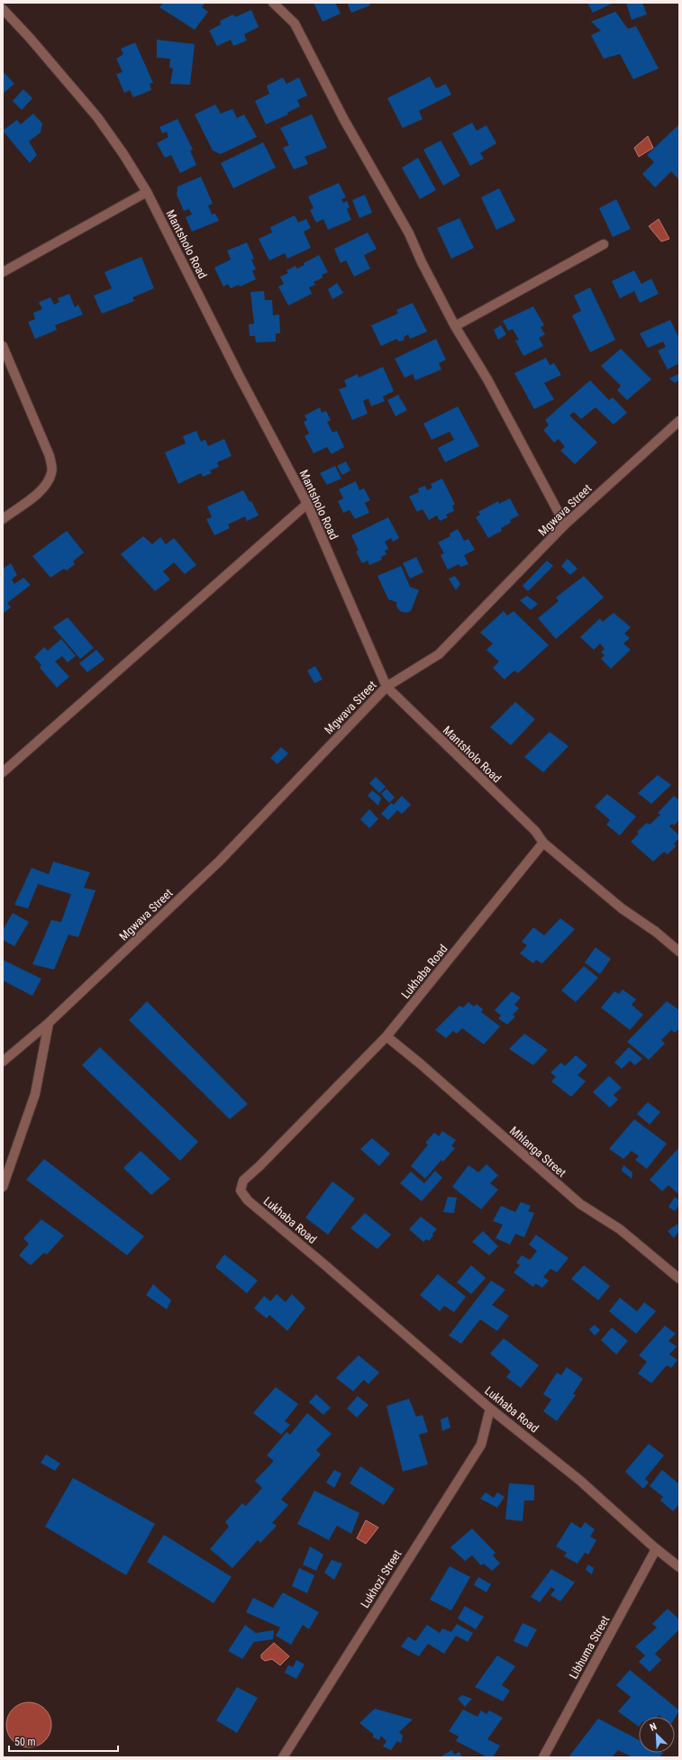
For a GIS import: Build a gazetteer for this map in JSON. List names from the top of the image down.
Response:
{
  "streets": {
    "street": [
      "Mantsholo Road",
      "Mgwava Street",
      "Lukhaba Road",
      "Mhlanga Street",
      "Lukhozi Street",
      "Libhuma Street"
    ]
  },
  "crossings": [
    ["Mantsholo Road", "Mgwava Street"],
    ["Mantsholo Road", "Lukhaba Road"],
    ["Lukhaba Road", "Mhlanga Street"],
    ["Lukhaba Road", "Lukhozi Street"],
    ["Lukhaba Road", "Libhuma Street"]
  ],
  "scale_bar": "50 m",
  "north": "top left"
}
